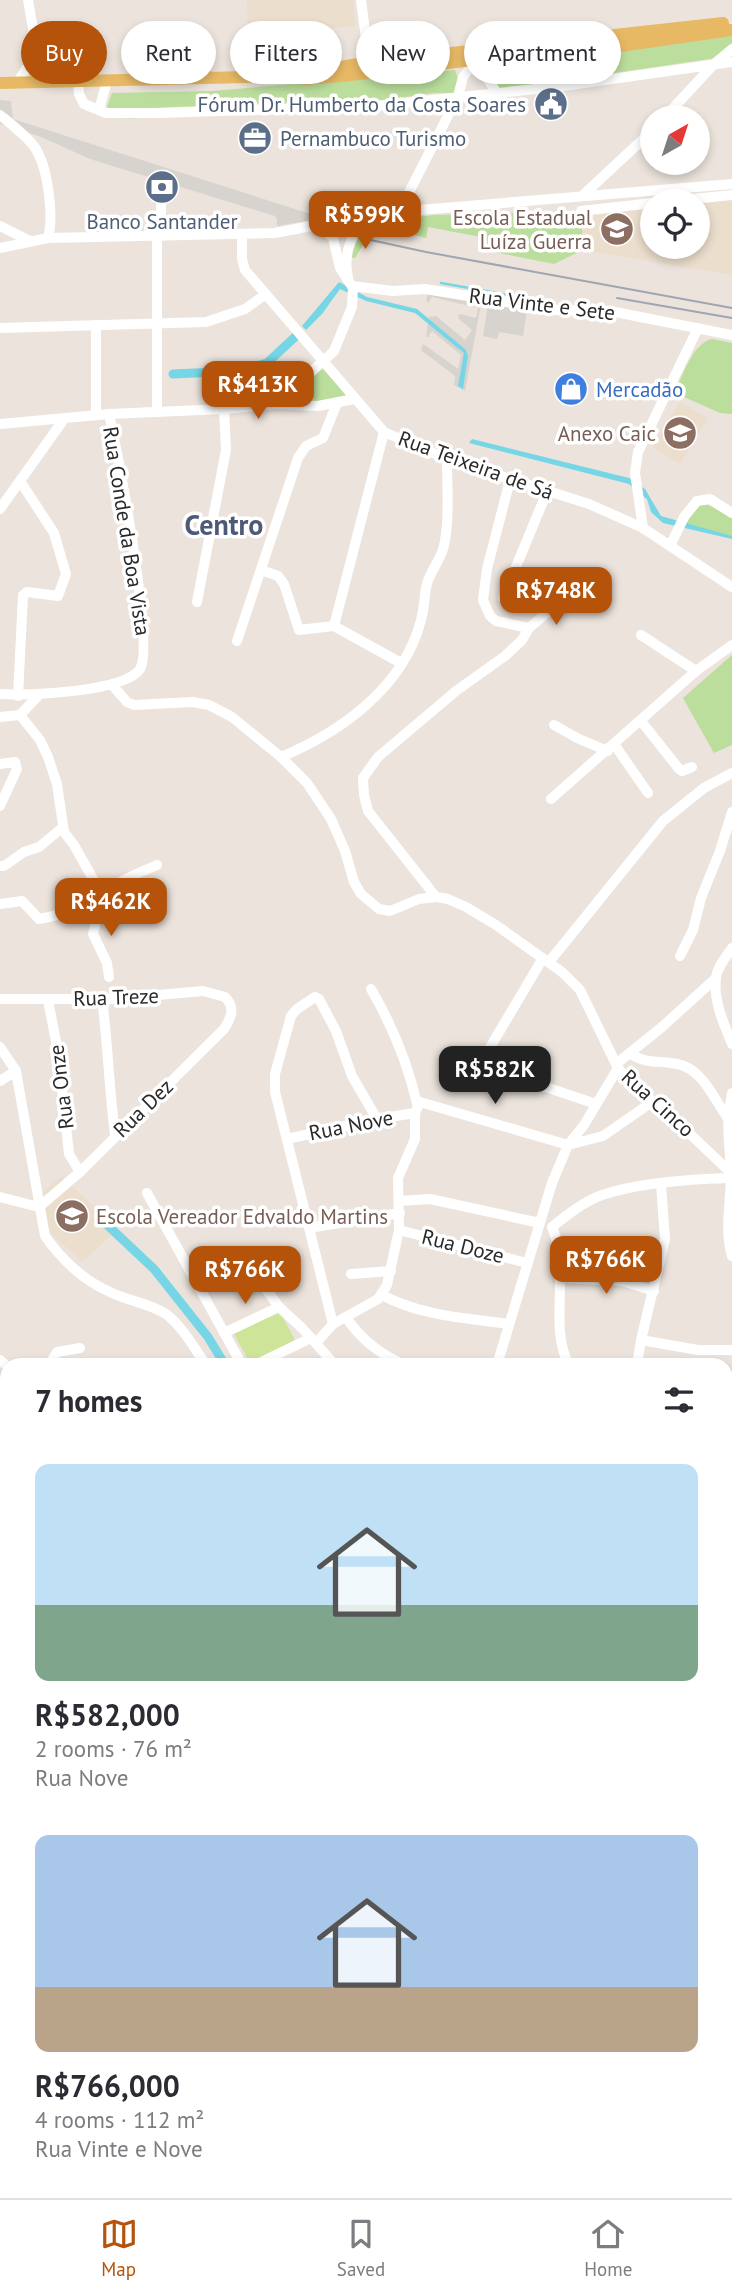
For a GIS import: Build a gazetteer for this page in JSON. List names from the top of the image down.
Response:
{
  "streets": {
    "street": [
      "Rua Vinte e Sete",
      "Rua Teixeira de Sá",
      "Rua Conde da Boa Vista",
      "Rua Treze",
      "Rua Onze",
      "Rua Cinco",
      "Rua Dez",
      "Rua Nove",
      "Rua Doze"
    ]
  },
  "crossings": [
    ["Rua Treze", "Rua Onze"],
    ["Rua Treze", "Rua Dez"],
    ["Rua Onze", "Rua Dez"]
  ],
  "districts": ["Centro"],
  "places": {
    "public building": ["Fórum Dr. Humberto da Costa Soares"],
    "office": ["Pernambuco Turismo"],
    "bank": ["Banco Santander"],
    "school or university": ["Escola Estadual Luíza Guerra", "Anexo Caic", "Escola Vereador Edvaldo Martins"],
    "shop": ["Mercadão"]
  },
  "north": "top right",
  "page": {
    "chip": [
      "Buy",
      "Rent",
      "Filters",
      "New",
      "Apartment"
    ],
    "price": [
      "R$599K",
      "R$413K",
      "R$748K",
      "R$462K",
      "R$582K",
      "R$766K",
      "R$766K"
    ],
    "heading": "7 homes",
    "list": [
      {
        "name": "R$582,000",
        "note": "2 rooms · 76 m² · Rua Nove"
      },
      {
        "name": "R$766,000",
        "note": "4 rooms · 112 m² · Rua Vinte e Nove"
      }
    ],
    "tabs": ["Map", "Saved", "Home"]
  }
}
